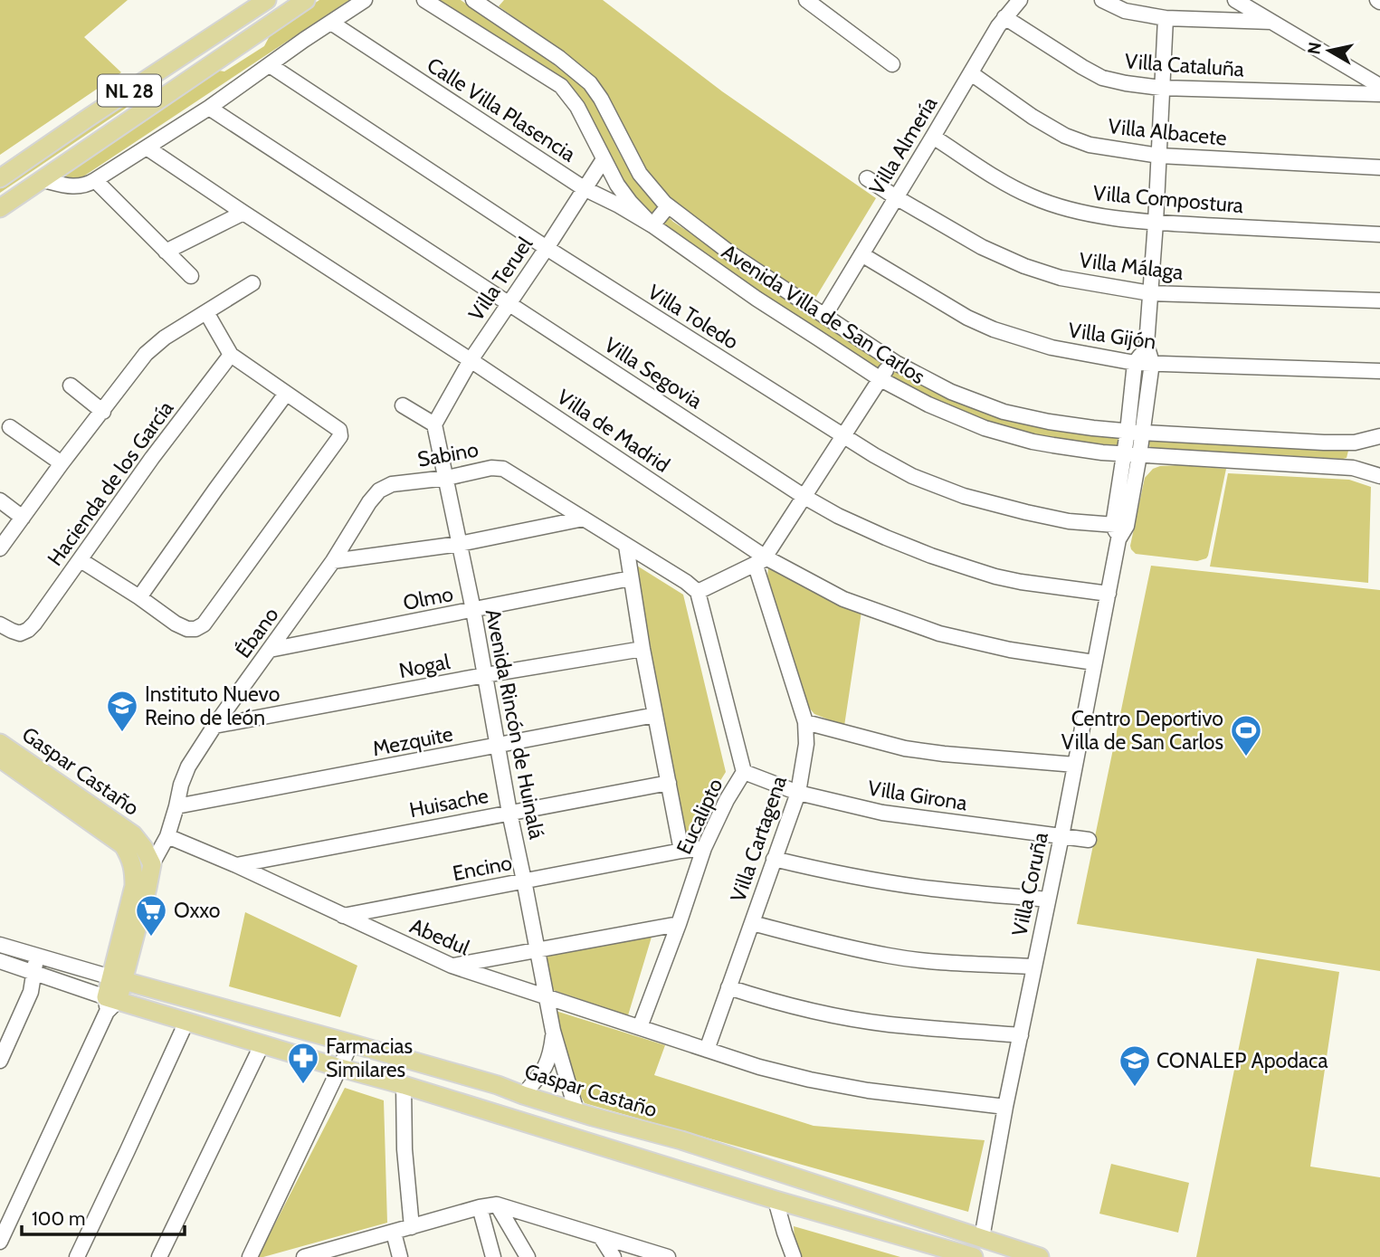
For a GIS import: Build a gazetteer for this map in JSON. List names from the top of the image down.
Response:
{
  "streets": {
    "main road": ["NL 28", "Gaspar Castaño"],
    "street": [
      "Villa Cataluña",
      "Calle Villa Plasencia",
      "Villa Albacete",
      "Villa Almería",
      "Villa Compostura",
      "Villa Málaga",
      "Villa Teruel",
      "Avenida Villa de San Carlos",
      "Villa Toledo",
      "Villa Gijón",
      "Villa Segovia",
      "Villa de Madrid",
      "Sabino",
      "Hacienda de los García",
      "Olmo",
      "Ébano",
      "Nogal",
      "Avenida Rincón de Huinalá",
      "Mezquite",
      "Villa Girona",
      "Huisache",
      "Eucalipto",
      "Villa Cartagena",
      "Encino",
      "Villa Coruña",
      "Abedul"
    ]
  },
  "crossings": [
    ["Villa Cataluña", "Villa Almería"],
    ["Villa Cataluña", "Villa Coruña"],
    ["Calle Villa Plasencia", "Villa Teruel"],
    ["Calle Villa Plasencia", "Avenida Villa de San Carlos"],
    ["Villa Albacete", "Villa Almería"],
    ["Villa Albacete", "Villa Coruña"],
    ["Villa Almería", "Villa Compostura"],
    ["Villa Almería", "Villa Málaga"],
    ["Villa Almería", "Avenida Villa de San Carlos"],
    ["Villa Almería", "Villa Gijón"],
    ["Villa Compostura", "Villa Coruña"],
    ["Villa Málaga", "Villa Coruña"],
    ["Villa Teruel", "Avenida Villa de San Carlos"],
    ["Villa Teruel", "Villa Toledo"],
    ["Villa Teruel", "Villa Segovia"],
    ["Villa Teruel", "Villa de Madrid"],
    ["Villa Teruel", "Avenida Rincón de Huinalá"],
    ["Avenida Villa de San Carlos", "Villa Coruña"],
    ["Villa Toledo", "Villa Coruña"],
    ["Villa Gijón", "Villa Coruña"],
    ["Villa Segovia", "Villa Coruña"],
    ["Villa de Madrid", "Villa Cartagena"],
    ["Villa de Madrid", "Villa Coruña"],
    ["Sabino", "Ébano"],
    ["Sabino", "Avenida Rincón de Huinalá"],
    ["Olmo", "Ébano"],
    ["Olmo", "Avenida Rincón de Huinalá"],
    ["Ébano", "Nogal"],
    ["Ébano", "Mezquite"],
    ["Ébano", "Gaspar Castaño"],
    ["Ébano", "Abedul"],
    ["Nogal", "Avenida Rincón de Huinalá"],
    ["Avenida Rincón de Huinalá", "Mezquite"],
    ["Avenida Rincón de Huinalá", "Gaspar Castaño"],
    ["Avenida Rincón de Huinalá", "Huisache"],
    ["Avenida Rincón de Huinalá", "Encino"],
    ["Avenida Rincón de Huinalá", "Abedul"],
    ["Gaspar Castaño", "Villa Coruña"],
    ["Villa Girona", "Eucalipto"],
    ["Villa Girona", "Villa Cartagena"],
    ["Villa Girona", "Villa Coruña"],
    ["Huisache", "Abedul"],
    ["Eucalipto", "Encino"],
    ["Eucalipto", "Abedul"],
    ["Villa Cartagena", "Abedul"],
    ["Encino", "Abedul"],
    ["Villa Coruña", "Abedul"]
  ],
  "places": {
    "school or university": ["Instituto Nuevo Reino de león", "CONALEP Apodaca"],
    "sports": ["Centro Deportivo Villa de San Carlos"],
    "supermarket": ["Oxxo"],
    "pharmacy": ["Farmacias Similares"]
  },
  "scale_bar": "100 m",
  "north": "left"
}
